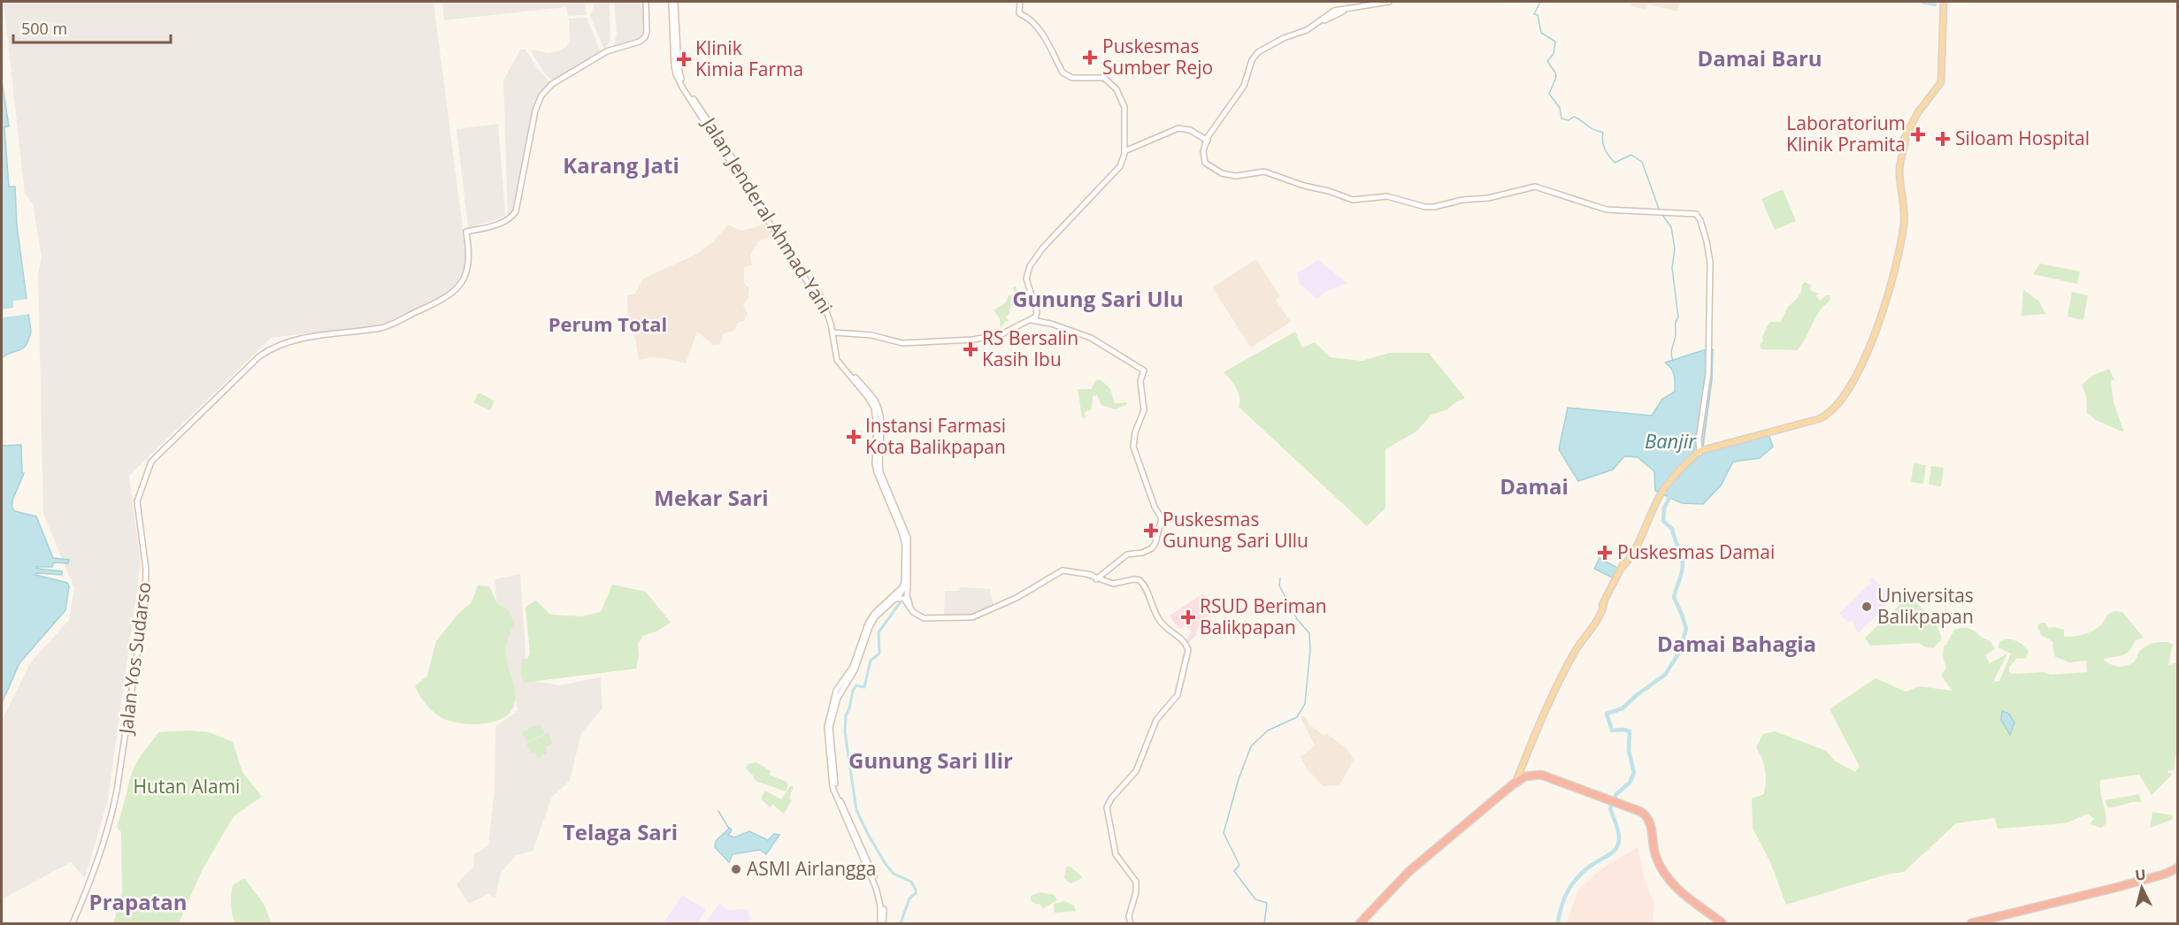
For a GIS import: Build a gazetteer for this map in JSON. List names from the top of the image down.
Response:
{
  "streets": {
    "main road": ["Jalan Jenderal Ahmad Yani", "Jalan Yos Sudarso"]
  },
  "districts": [
    "Damai Baru",
    "Karang Jati",
    "Gunung Sari Ulu",
    "Perum Total",
    "Damai",
    "Mekar Sari",
    "Damai Bahagia",
    "Gunung Sari Ilir",
    "Telaga Sari",
    "Prapatan"
  ],
  "water": ["Banjir"],
  "parks": ["Hutan Alami"],
  "places": {
    "health": [
      "Puskesmas Sumber Rejo",
      "Klinik Kimia Farma",
      "Laboratorium Klinik Pramita",
      "Siloam Hospital",
      "RS Bersalin Kasih Ibu",
      "Instansi Farmasi Kota Balikpapan",
      "Puskesmas Gunung Sari Ullu",
      "Puskesmas Damai",
      "RSUD Beriman Balikpapan"
    ],
    "other": ["Universitas Balikpapan", "ASMI Airlangga"]
  },
  "scale_bar": "500 m",
  "north": "top"
}
